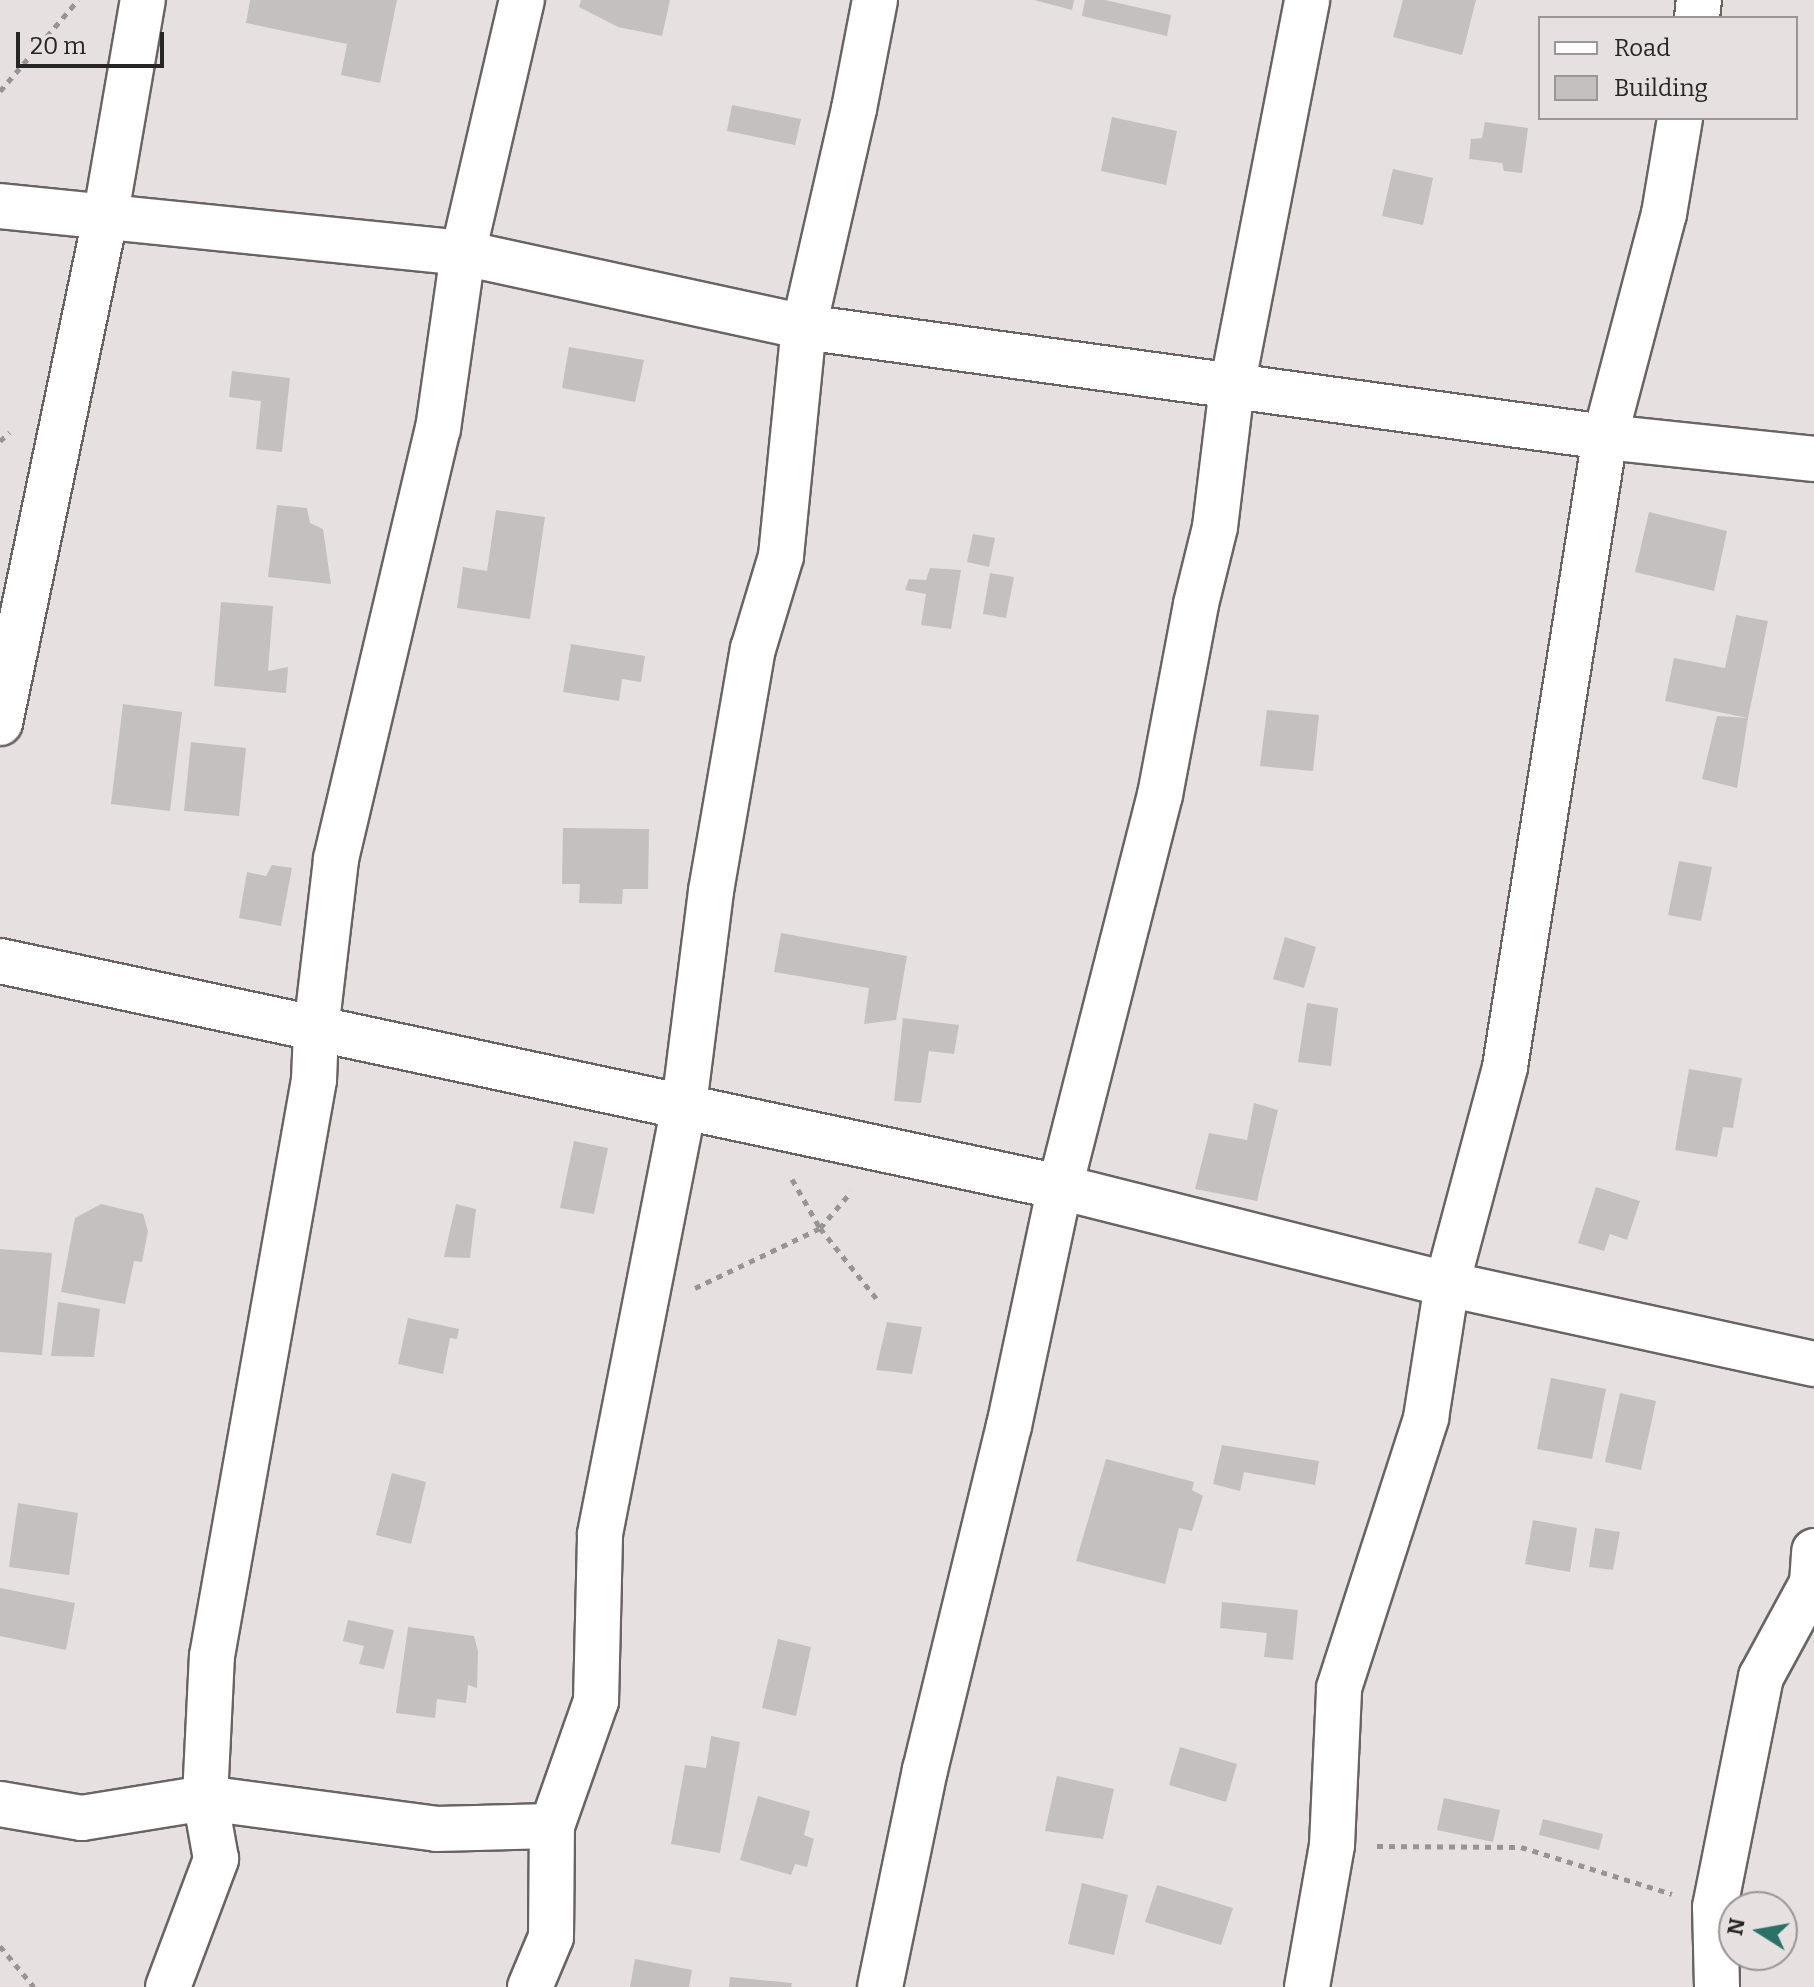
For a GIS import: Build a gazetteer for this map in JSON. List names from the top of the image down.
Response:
{
  "legend": ["Road", "Building"],
  "scale_bar": "20 m",
  "north": "left"
}
